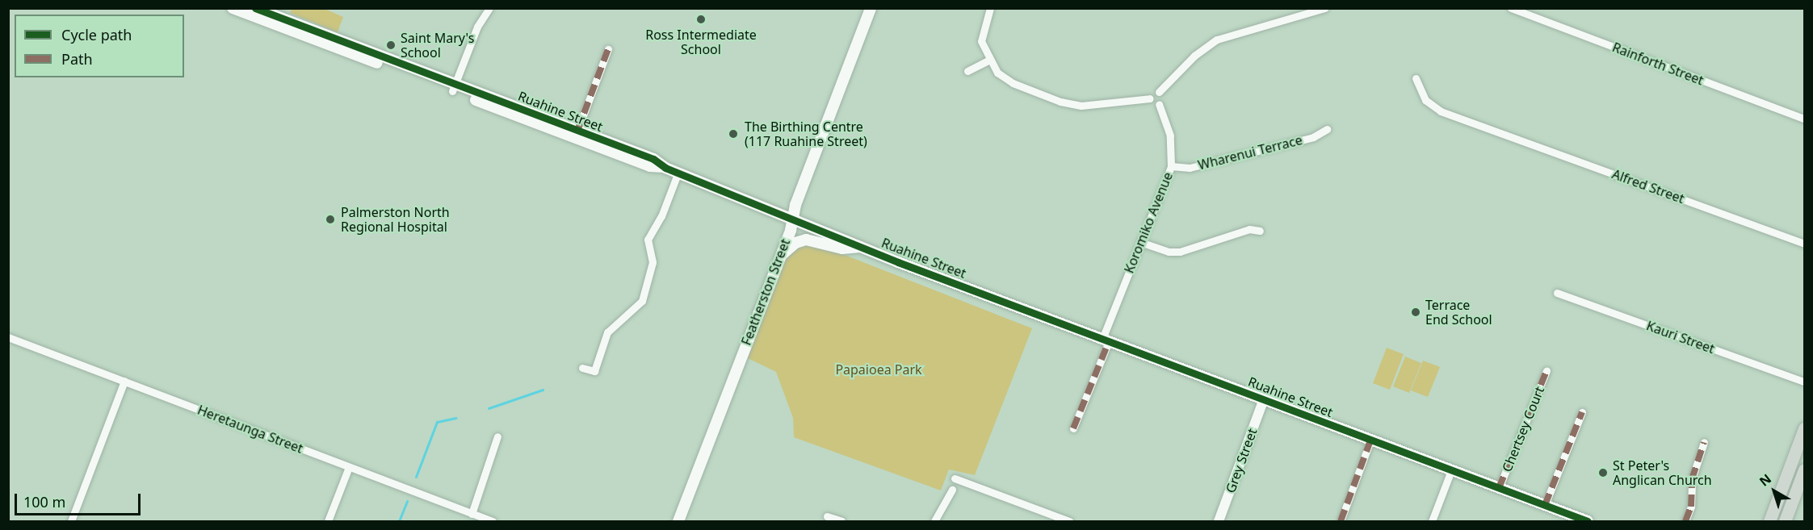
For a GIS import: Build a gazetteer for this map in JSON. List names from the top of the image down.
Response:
{
  "streets": {
    "main road": ["Ruahine Street", "Featherston Street"],
    "street": [
      "Rainforth Street",
      "Wharenui Terrace",
      "Alfred Street",
      "Koromiko Avenue",
      "Kauri Street",
      "Heretaunga Street",
      "Chertsey Court",
      "Grey Street"
    ]
  },
  "crossings": [
    ["Ruahine Street", "Koromiko Avenue"],
    ["Ruahine Street", "Featherston Street"],
    ["Ruahine Street", "Chertsey Court"],
    ["Ruahine Street", "Grey Street"],
    ["Wharenui Terrace", "Koromiko Avenue"]
  ],
  "parks": ["Papaioea Park"],
  "places": [
    "Ross Intermediate School",
    "Saint Mary's School",
    "The Birthing Centre (117 Ruahine Street)",
    "Palmerston North Regional Hospital",
    "Terrace End School",
    "St Peter's Anglican Church"
  ],
  "legend": ["Cycle path", "Path"],
  "scale_bar": "100 m",
  "north": "top left"
}
